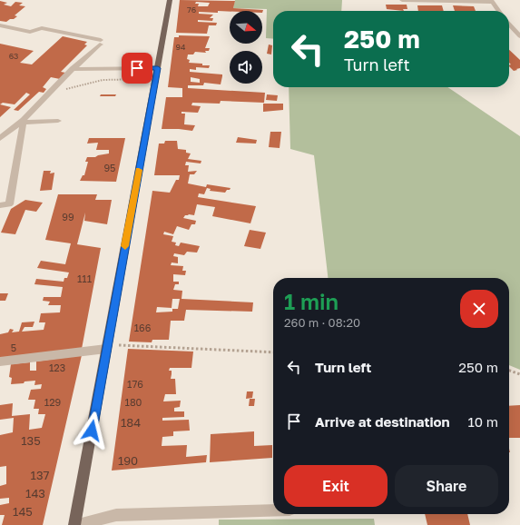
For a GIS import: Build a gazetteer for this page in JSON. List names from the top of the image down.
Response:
{
  "house_numbers": [
    "76",
    "94",
    "63",
    "95",
    "99",
    "111",
    "166",
    "5",
    "123",
    "176",
    "129",
    "180",
    "184",
    "135",
    "190",
    "137",
    "143",
    "145"
  ],
  "north": "right",
  "page": {
    "turn": ["250 m", "Turn left"],
    "heading": ["1 min", "260 m · 08:20"],
    "list": [
      {
        "name": "Turn left",
        "value": "250 m"
      },
      {
        "name": "Arrive at destination",
        "value": "10 m"
      }
    ],
    "buttons": ["Exit", "Share"]
  }
}
